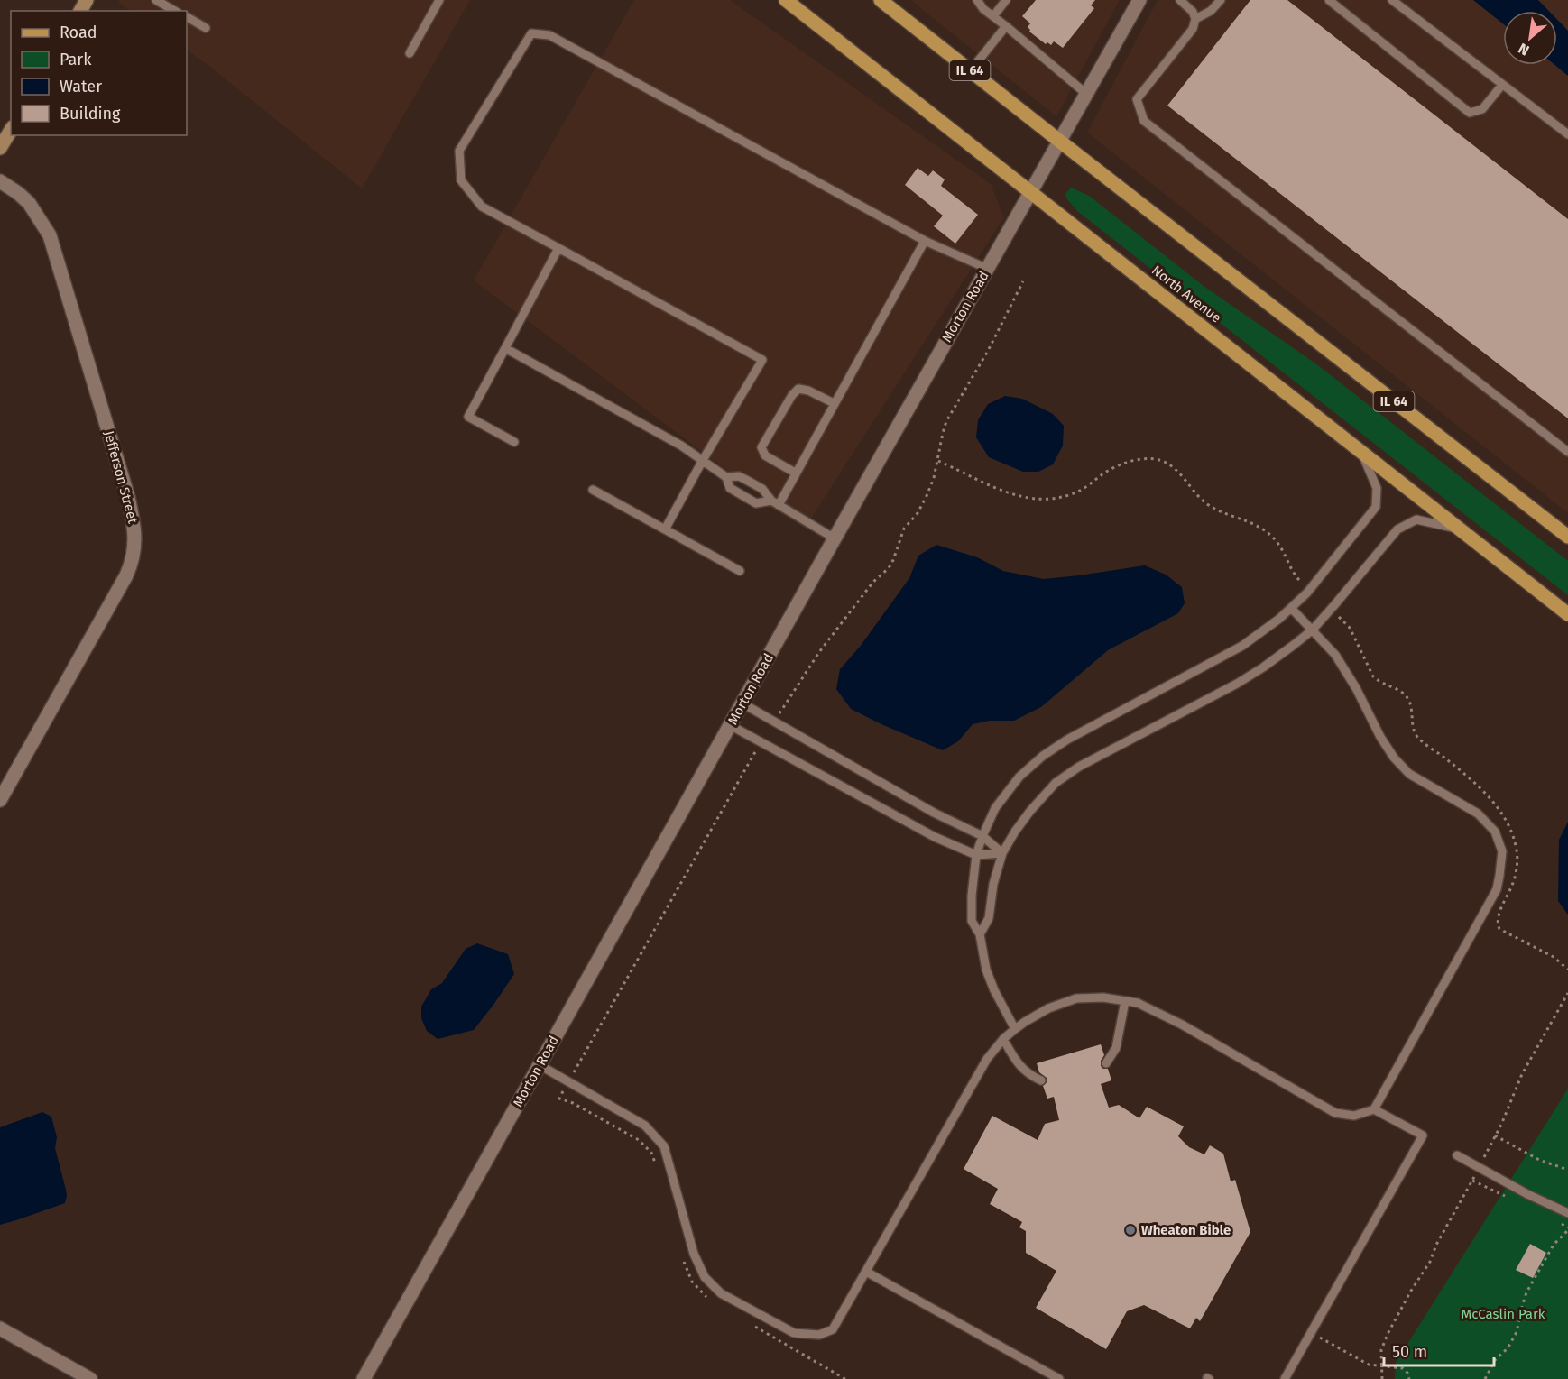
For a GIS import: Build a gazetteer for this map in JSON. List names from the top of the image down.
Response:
{
  "streets": {
    "main road": ["IL 64", "North Avenue"],
    "street": ["Morton Road", "Jefferson Street"]
  },
  "crossings": [
    ["IL 64", "Morton Road"],
    ["North Avenue", "Morton Road"]
  ],
  "parks": ["McCaslin Park"],
  "places": ["Wheaton Bible"],
  "legend": [
    "Road",
    "Park",
    "Water",
    "Building"
  ],
  "scale_bar": "50 m",
  "north": "bottom left"
}
